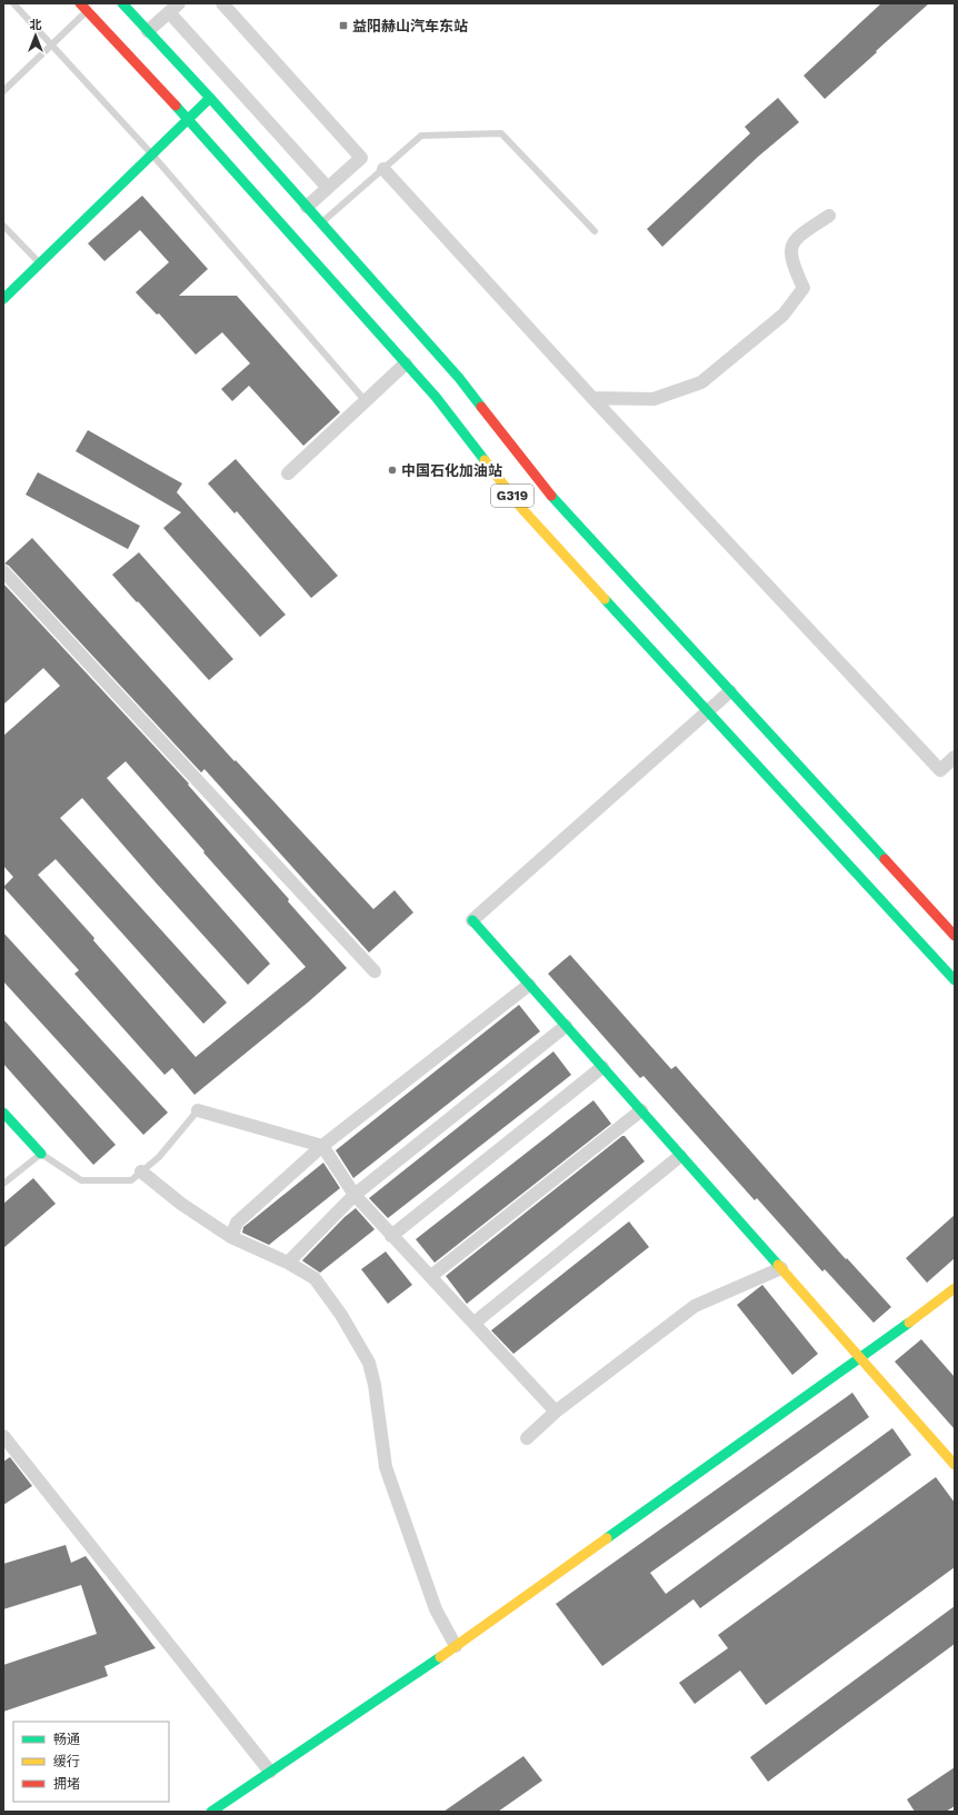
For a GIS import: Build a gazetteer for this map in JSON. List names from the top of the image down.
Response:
{
  "streets": {
    "main road": ["G319"]
  },
  "places": {
    "transit": ["益阳赫山汽车东站"],
    "other": ["中国石化加油站"]
  },
  "legend": ["畅通", "缓行", "拥堵"],
  "north": "top"
}
